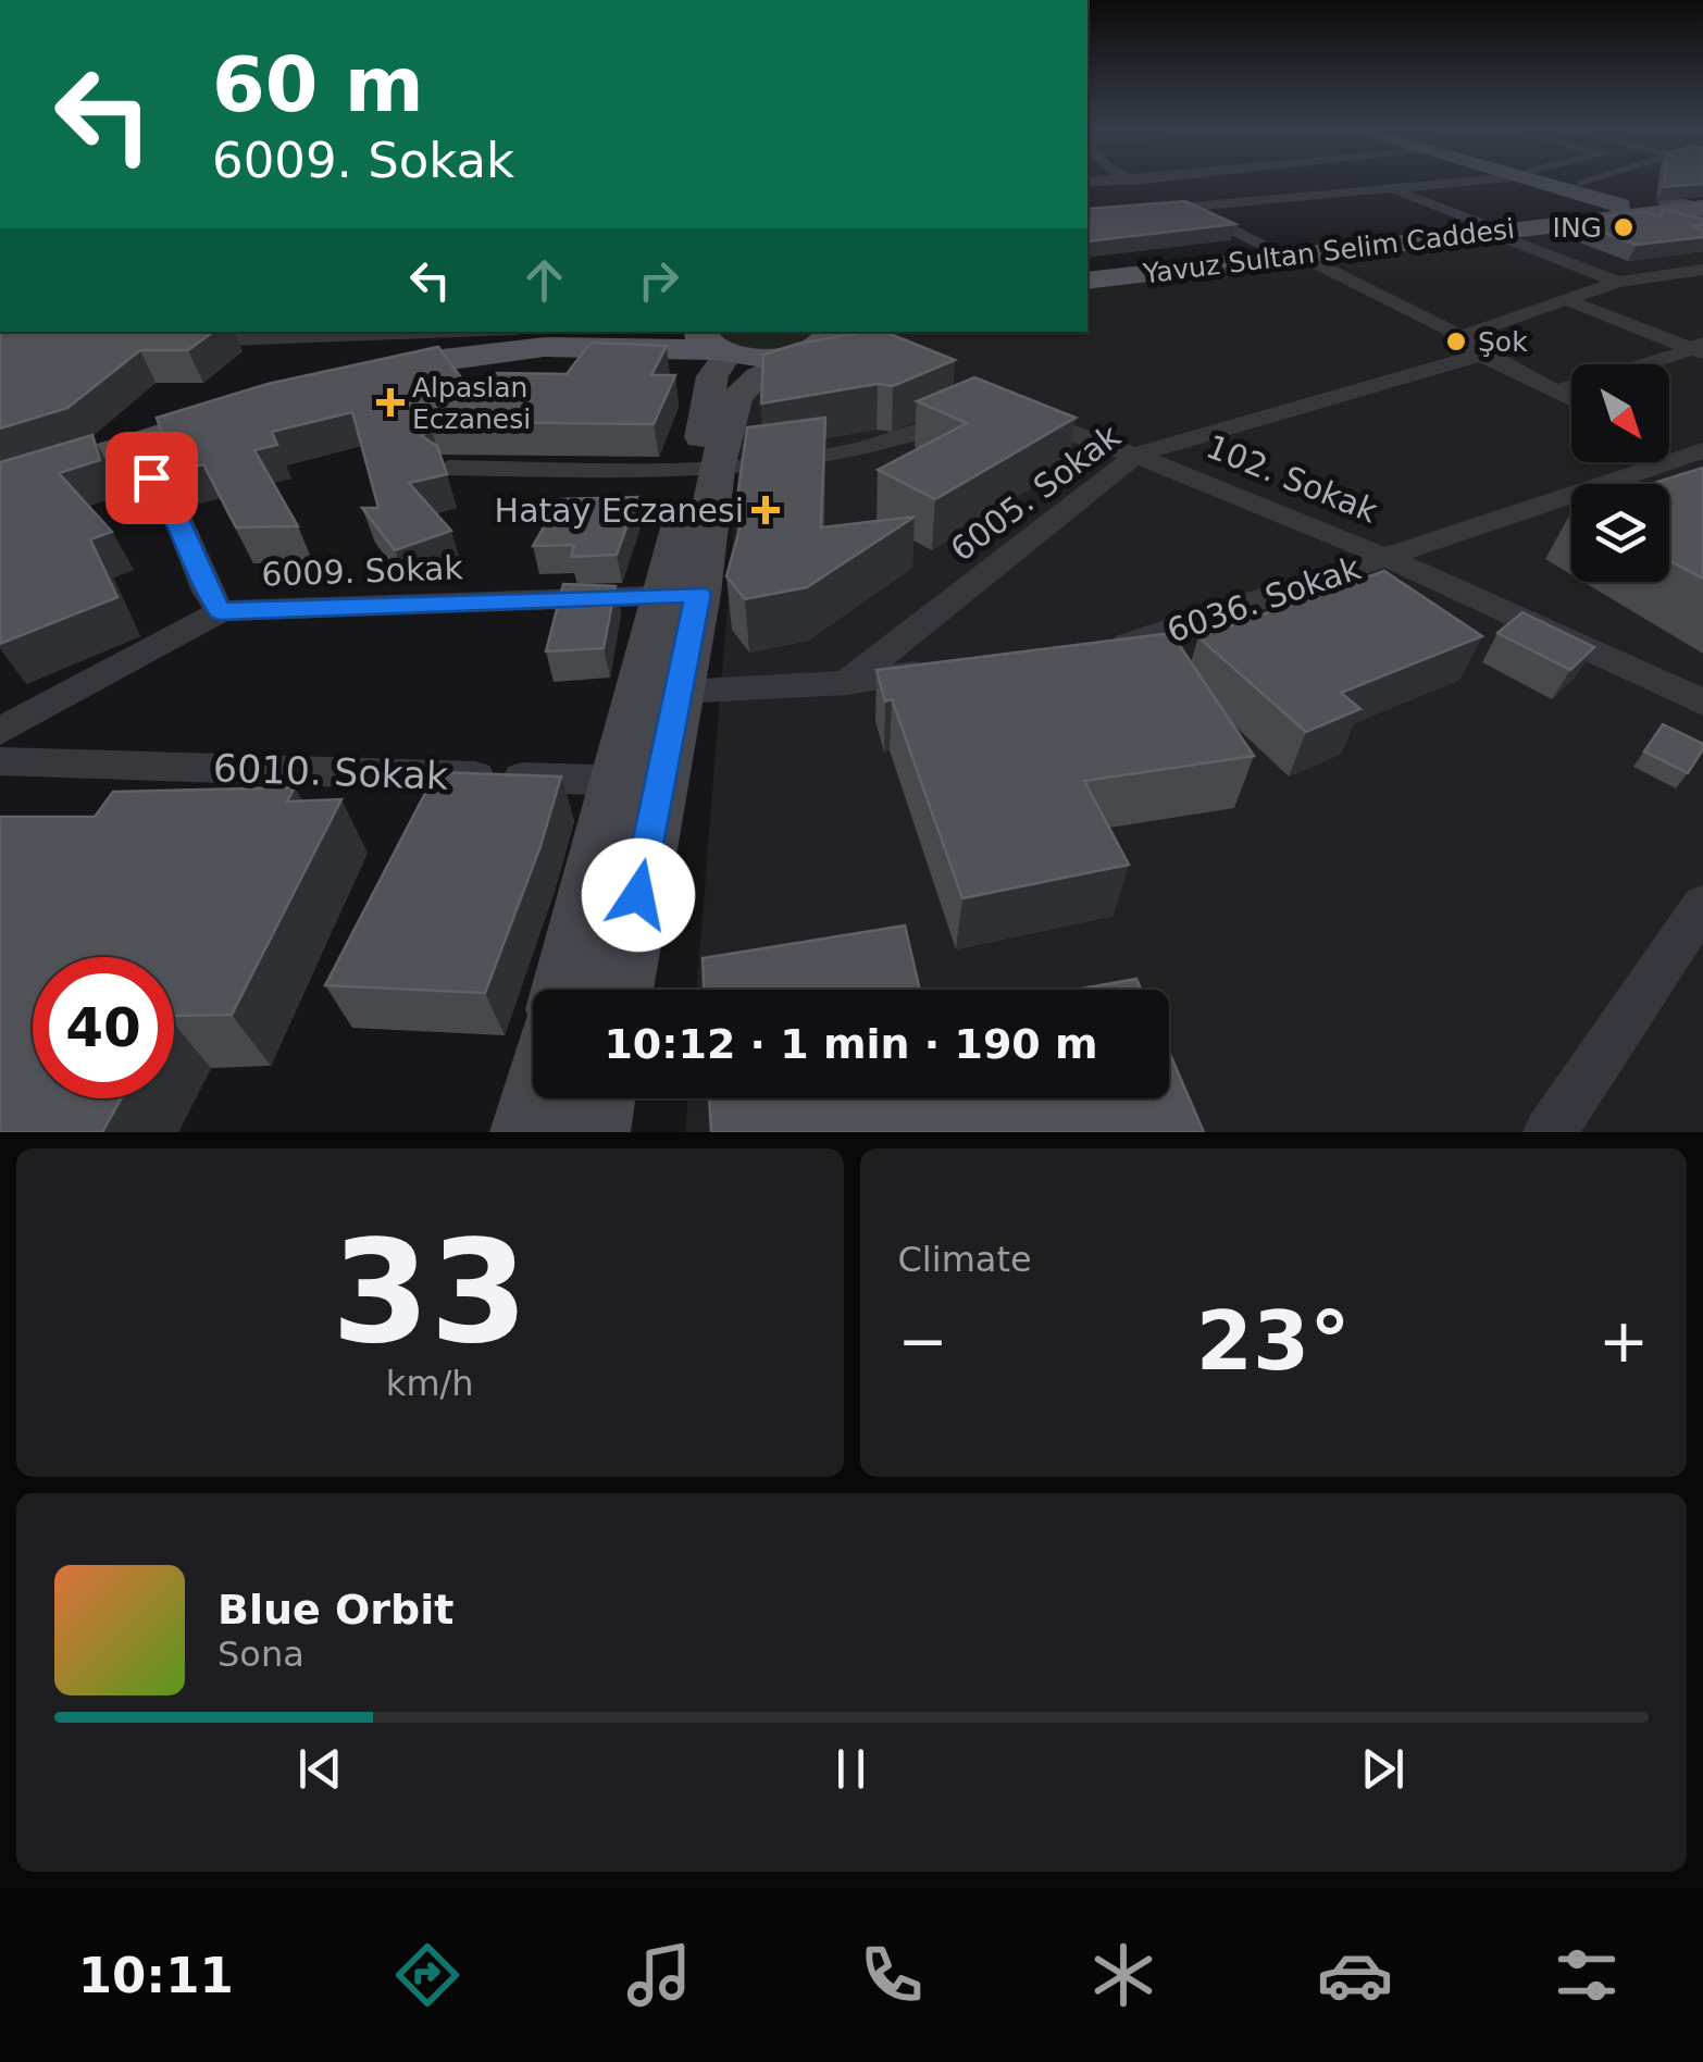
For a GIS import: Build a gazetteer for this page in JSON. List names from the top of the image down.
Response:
{
  "streets": {
    "main road": ["Yavuz Sultan Selim Caddesi"],
    "street": [
      "102. Sokak",
      "6005. Sokak",
      "6009. Sokak",
      "6036. Sokak",
      "6010. Sokak"
    ]
  },
  "crossings": [
    ["102. Sokak", "6005. Sokak"],
    ["102. Sokak", "6036. Sokak"]
  ],
  "places": {
    "other": ["ING", "Şok"],
    "health": ["Alpaslan Eczanesi", "Hatay Eczanesi"]
  },
  "north": "bottom right",
  "page": {
    "turn": ["60 m", "6009. Sokak"],
    "limit": "40",
    "trip": "10:12 · 1 min · 190 m",
    "tile": [
      ["33", "km/h"],
      "Climate"
    ],
    "heat": ["−", "23°", "+"],
    "song": ["Blue Orbit", "Sona"],
    "tabs": "10:11"
  }
}
